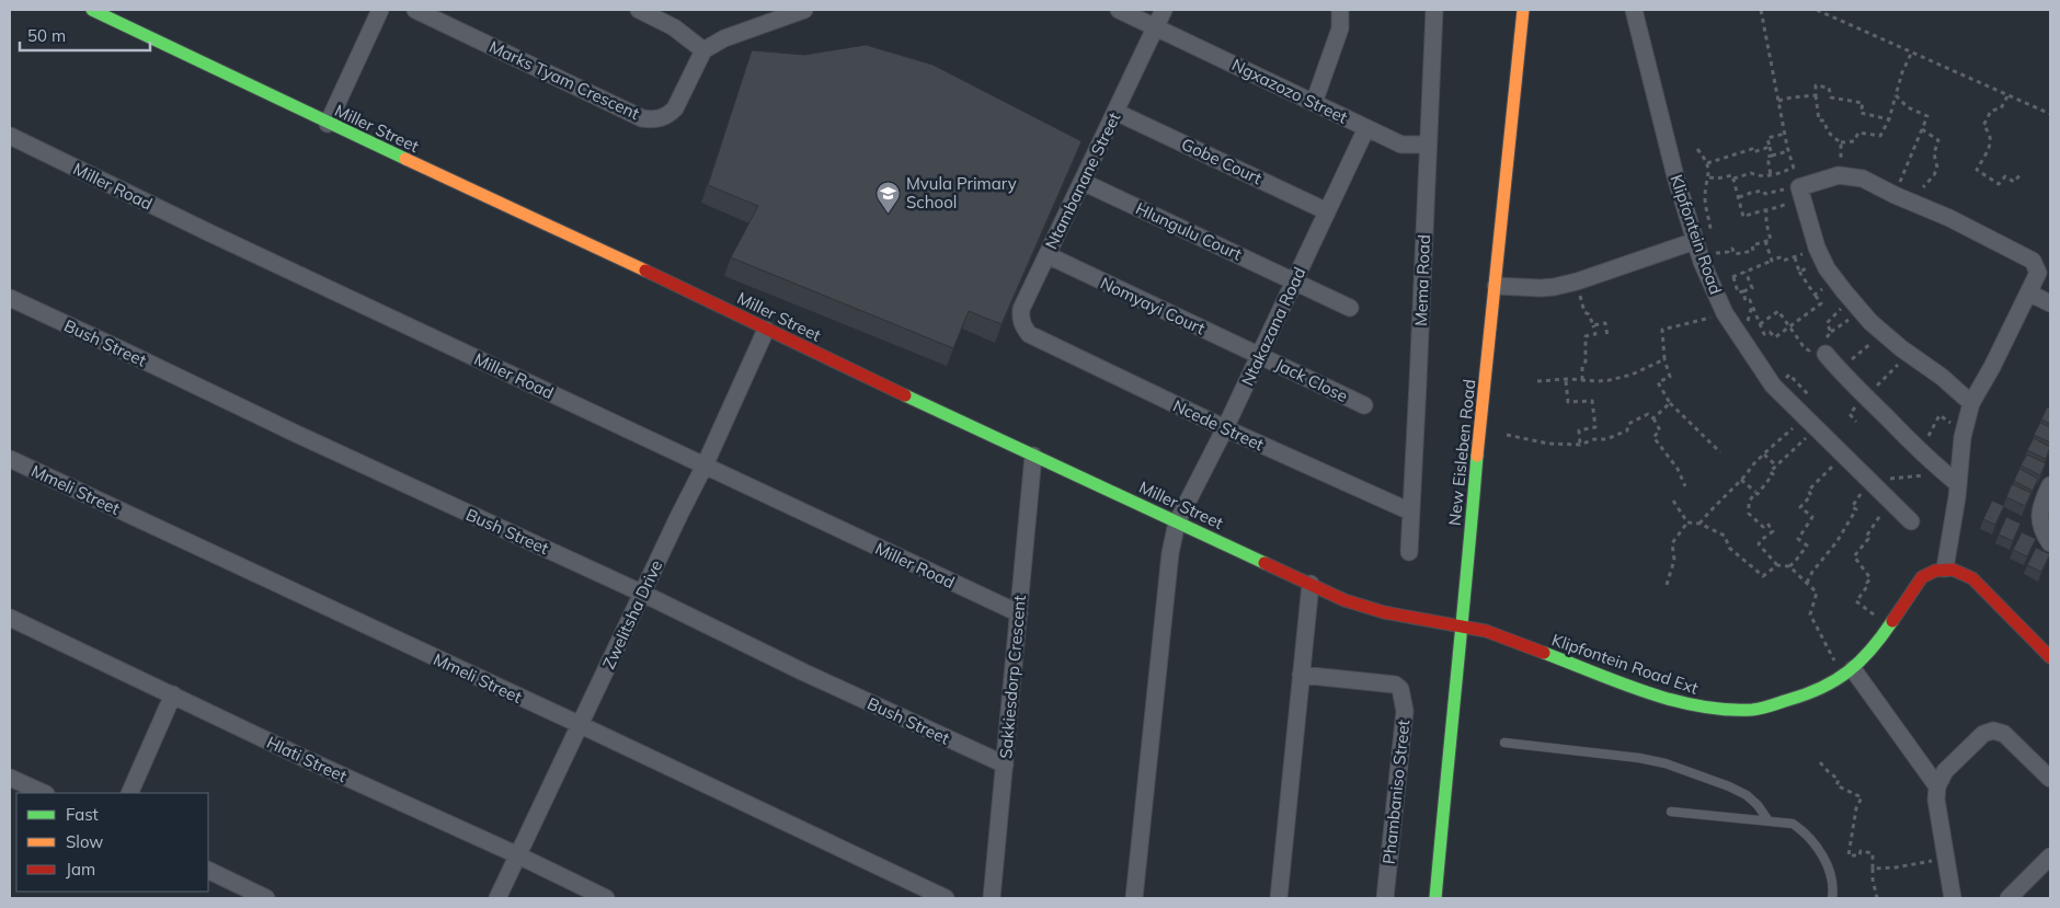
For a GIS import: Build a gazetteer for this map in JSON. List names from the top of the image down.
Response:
{
  "streets": {
    "street": [
      "Marks Tyam Crescent",
      "Ngxazozo Street",
      "Miller Street",
      "Gobe Court",
      "Ntambanane Street",
      "Miller Road",
      "Hlungulu Court",
      "Klipfontein Road",
      "Mema Road",
      "Nomyayi Court",
      "Ntakazana Road",
      "Bush Street",
      "Jack Close",
      "Ncede Street",
      "New Eisleben Road",
      "Mmeli Street",
      "Zwelitsha Drive",
      "Klipfontein Road Ext",
      "Sakkiesdorp Crescent",
      "Hlati Street",
      "Phambaniso Street"
    ]
  },
  "crossings": [
    ["Ngxazozo Street", "Ntambanane Street"],
    ["Ngxazozo Street", "Mema Road"],
    ["Ngxazozo Street", "Ntakazana Road"],
    ["Miller Street", "Ntakazana Road"],
    ["Miller Street", "New Eisleben Road"],
    ["Miller Street", "Zwelitsha Drive"],
    ["Miller Street", "Klipfontein Road Ext"],
    ["Miller Street", "Sakkiesdorp Crescent"],
    ["Gobe Court", "Ntambanane Street"],
    ["Gobe Court", "Ntakazana Road"],
    ["Ntambanane Street", "Hlungulu Court"],
    ["Ntambanane Street", "Nomyayi Court"],
    ["Ntambanane Street", "Ncede Street"],
    ["Miller Road", "Zwelitsha Drive"],
    ["Miller Road", "Sakkiesdorp Crescent"],
    ["Hlungulu Court", "Ntakazana Road"],
    ["Mema Road", "Ncede Street"],
    ["Nomyayi Court", "Ntakazana Road"],
    ["Nomyayi Court", "Jack Close"],
    ["Ntakazana Road", "Jack Close"],
    ["Ntakazana Road", "Ncede Street"],
    ["Bush Street", "Zwelitsha Drive"],
    ["Bush Street", "Sakkiesdorp Crescent"],
    ["New Eisleben Road", "Klipfontein Road Ext"],
    ["Mmeli Street", "Zwelitsha Drive"],
    ["Zwelitsha Drive", "Hlati Street"]
  ],
  "places": {
    "school or university": ["Mvula Primary School"]
  },
  "legend": ["Fast", "Slow", "Jam"],
  "scale_bar": "50 m"
}
